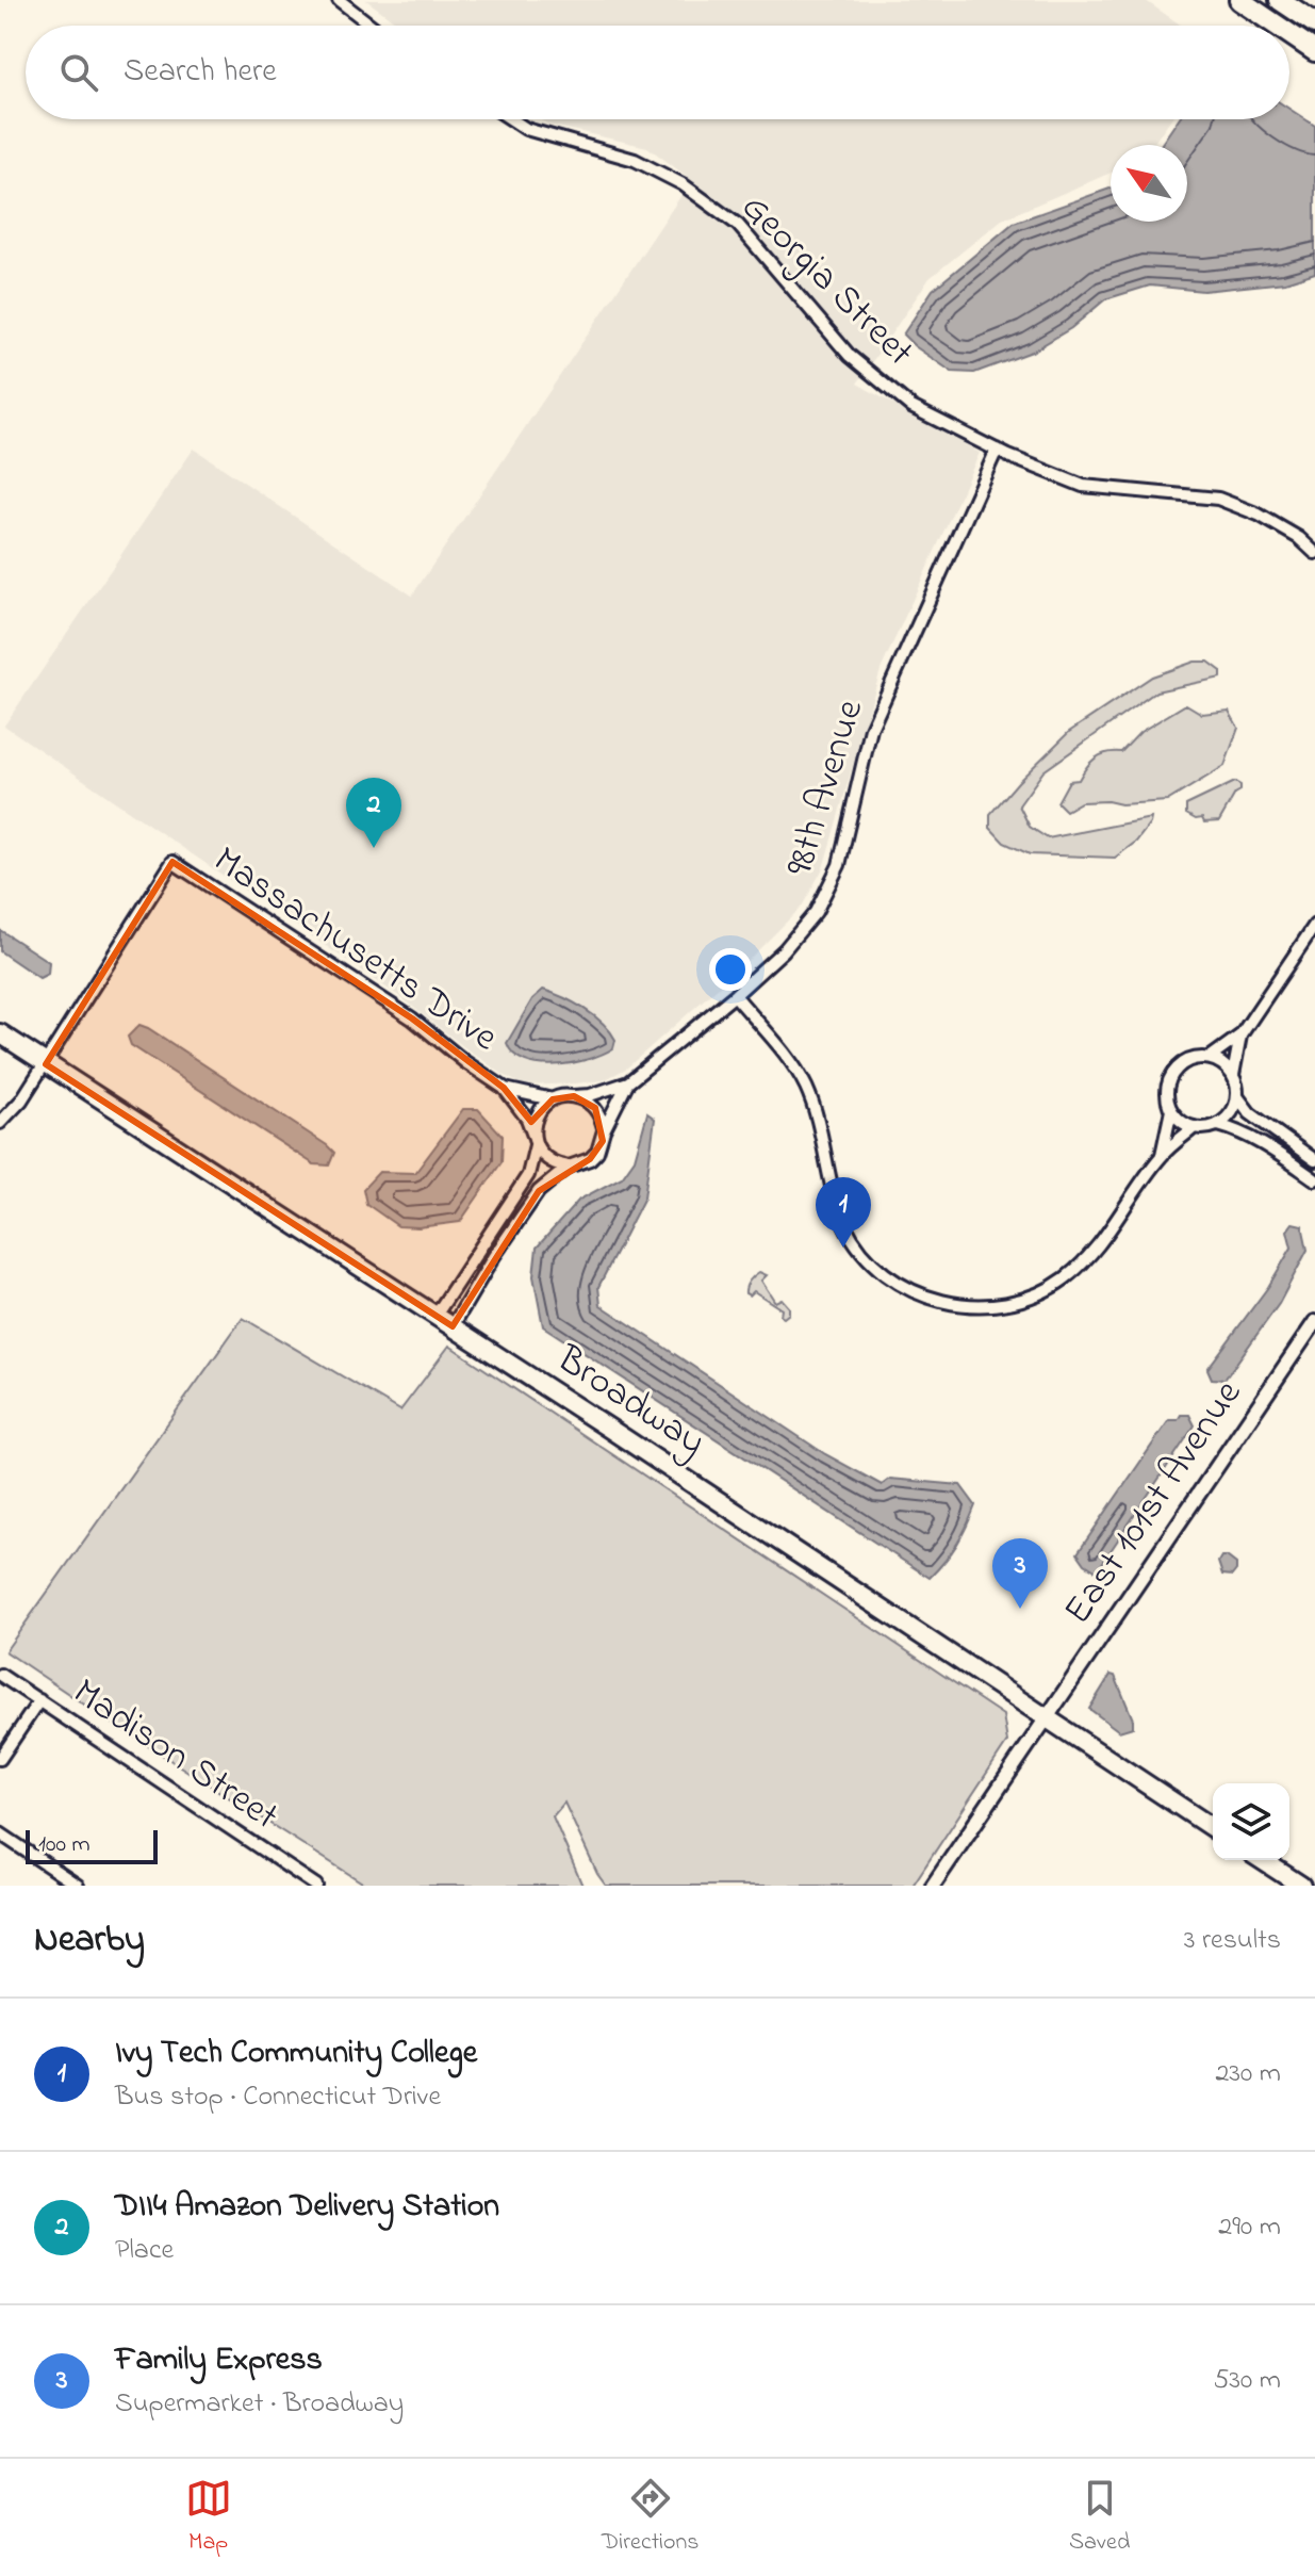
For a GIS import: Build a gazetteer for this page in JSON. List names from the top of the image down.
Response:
{
  "streets": {
    "main road": ["Broadway"],
    "street": [
      "Georgia Street",
      "98th Avenue",
      "Massachusetts Drive",
      "East 101st Avenue",
      "Madison Street"
    ]
  },
  "crossings": [
    ["Georgia Street", "98th Avenue"],
    ["98th Avenue", "Broadway"],
    ["Massachusetts Drive", "Broadway"],
    ["Broadway", "East 101st Avenue"]
  ],
  "scale_bar": "100 m",
  "north": "top left",
  "page": {
    "search": "Search here",
    "pins": ["2", "1", "3"],
    "scale": "100 m",
    "heading": ["Nearby", "3 results"],
    "list": [
      {
        "mark": "1",
        "name": "Ivy Tech Community College",
        "note": "Bus stop · Connecticut Drive",
        "value": "230 m"
      },
      {
        "mark": "2",
        "name": "DII4 Amazon Delivery Station",
        "note": "Place",
        "value": "290 m"
      },
      {
        "mark": "3",
        "name": "Family Express",
        "note": "Supermarket · Broadway",
        "value": "530 m"
      }
    ],
    "nav": ["Map", "Directions", "Saved"]
  }
}
